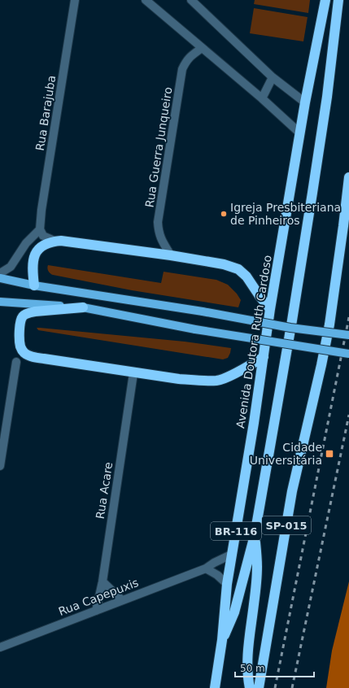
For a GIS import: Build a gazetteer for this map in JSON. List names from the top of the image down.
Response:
{
  "streets": {
    "highway": ["Avenida Doutora Ruth Cardoso", "SP-015", "BR-116"],
    "street": [
      "Rua Barajuba",
      "Rua Guerra Junqueiro",
      "Rua Acare",
      "Rua Capepuxis"
    ]
  },
  "crossings": [
    ["Avenida Doutora Ruth Cardoso", "Rua Capepuxis"],
    ["Rua Acare", "Rua Capepuxis"]
  ],
  "places": {
    "other": ["Igreja Presbiteriana de Pinheiros"],
    "transit": ["Cidade Universitária"]
  },
  "scale_bar": "50 m"
}
